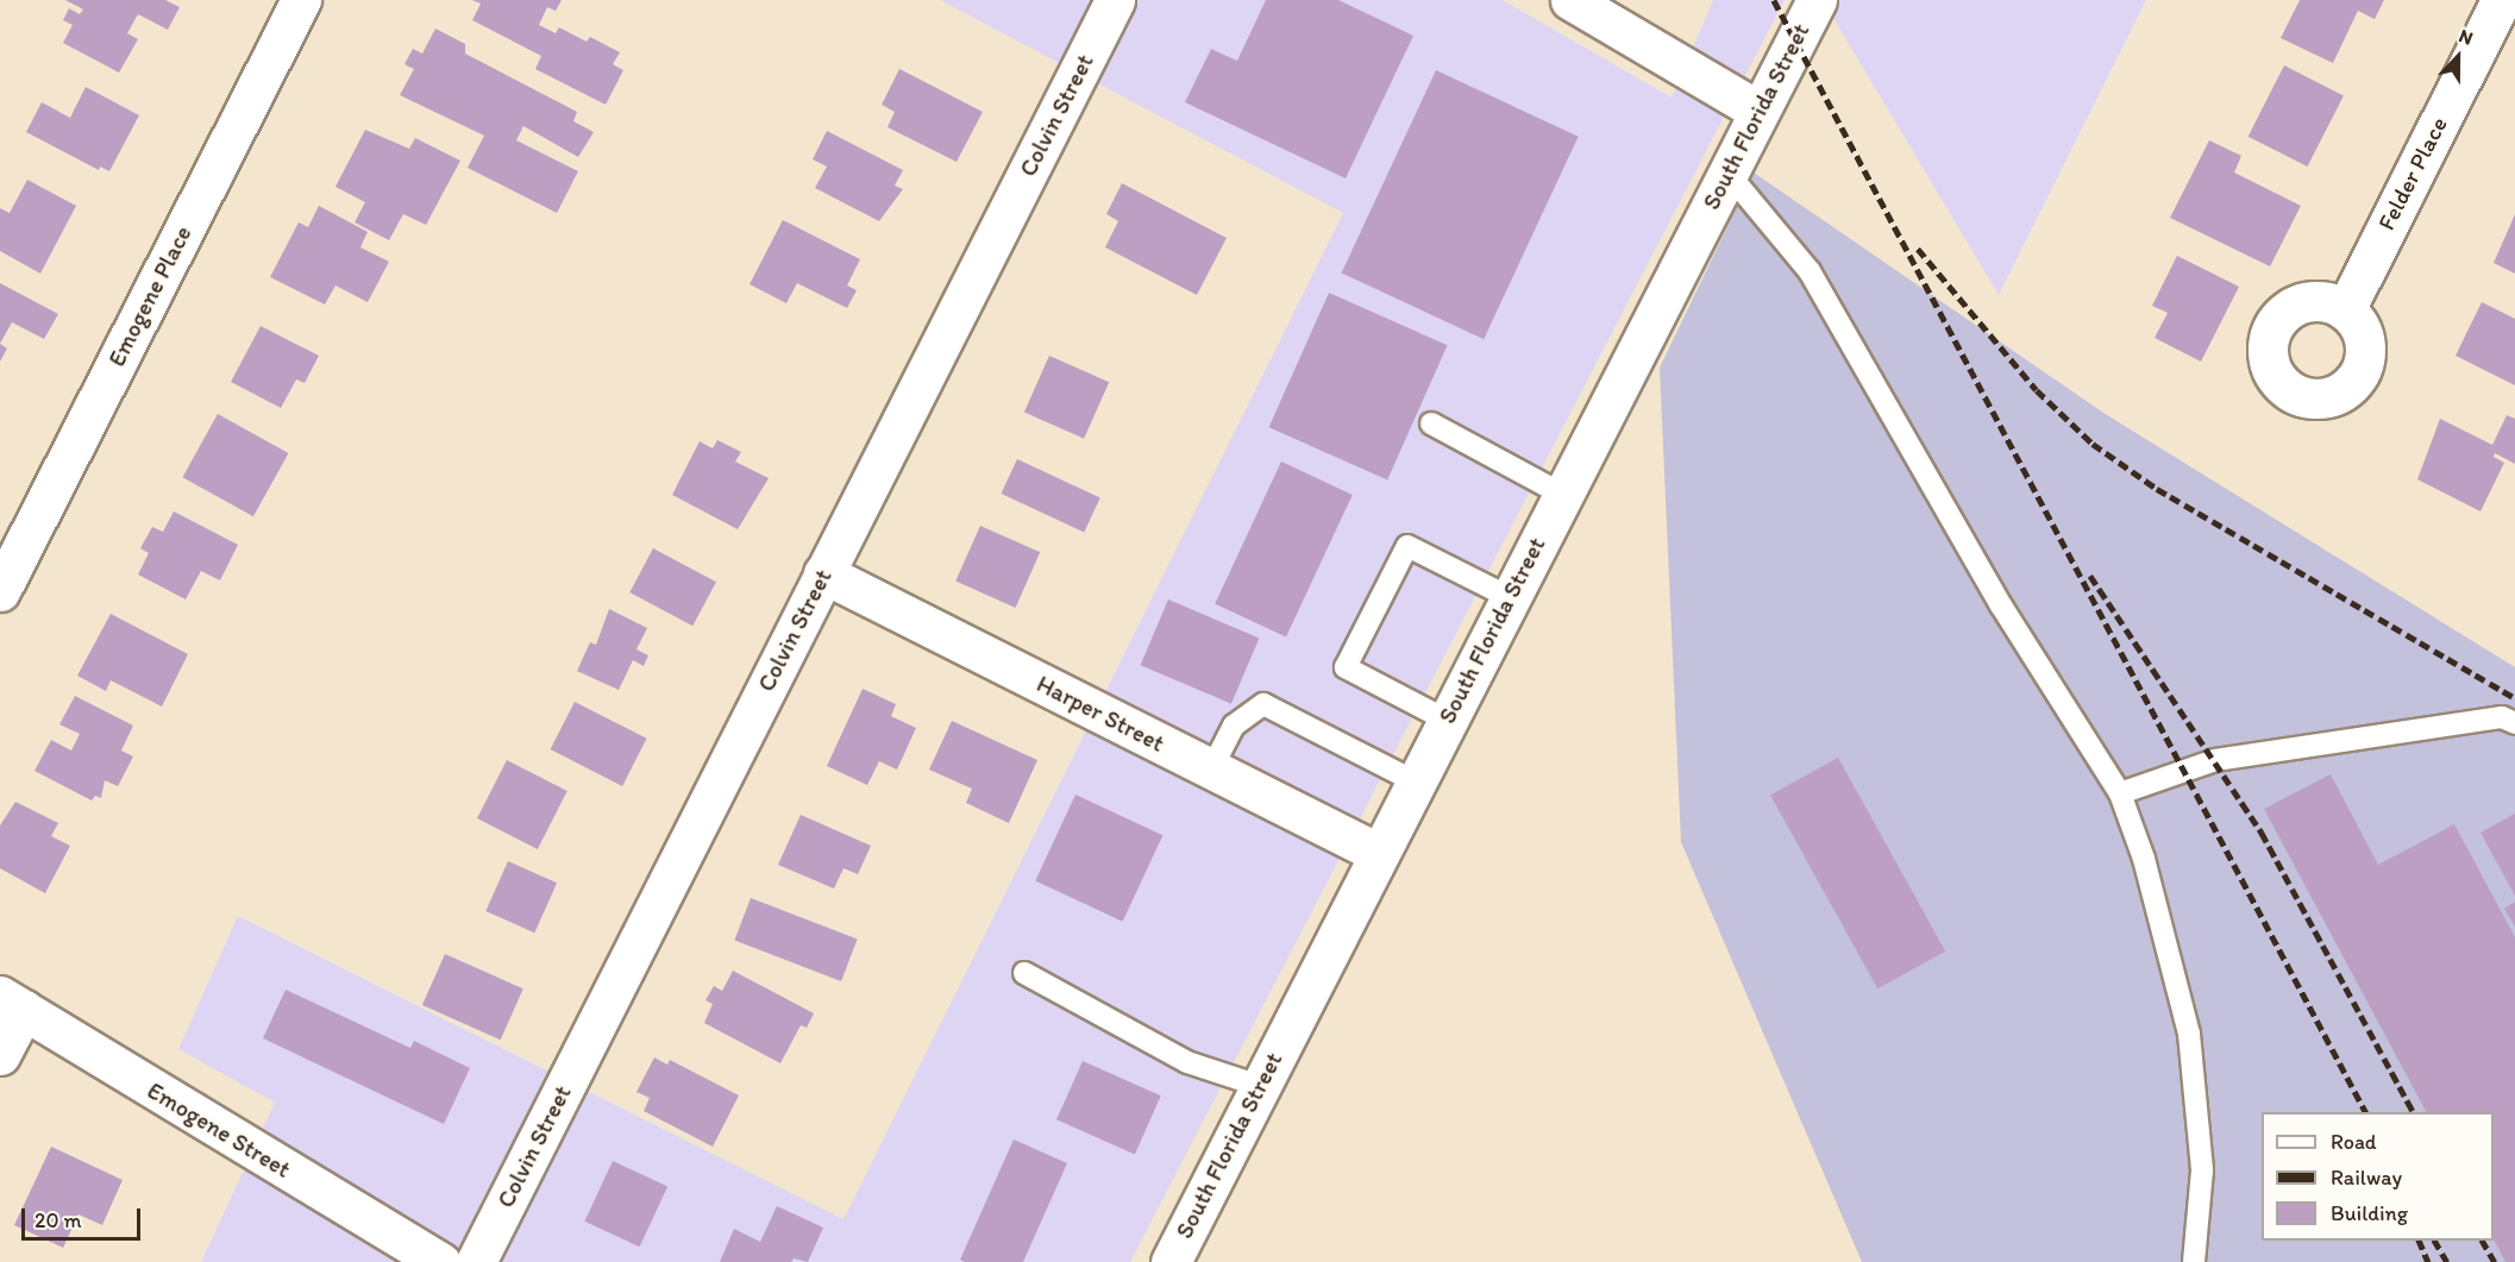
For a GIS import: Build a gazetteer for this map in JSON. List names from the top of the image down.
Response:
{
  "streets": {
    "street": [
      "Colvin Street",
      "South Florida Street",
      "Felder Place",
      "Emogene Place",
      "Harper Street",
      "Emogene Street"
    ]
  },
  "crossings": [
    ["Colvin Street", "Harper Street"],
    ["South Florida Street", "Harper Street"]
  ],
  "legend": ["Road", "Railway", "Building"],
  "scale_bar": "20 m",
  "north": "top"
}
